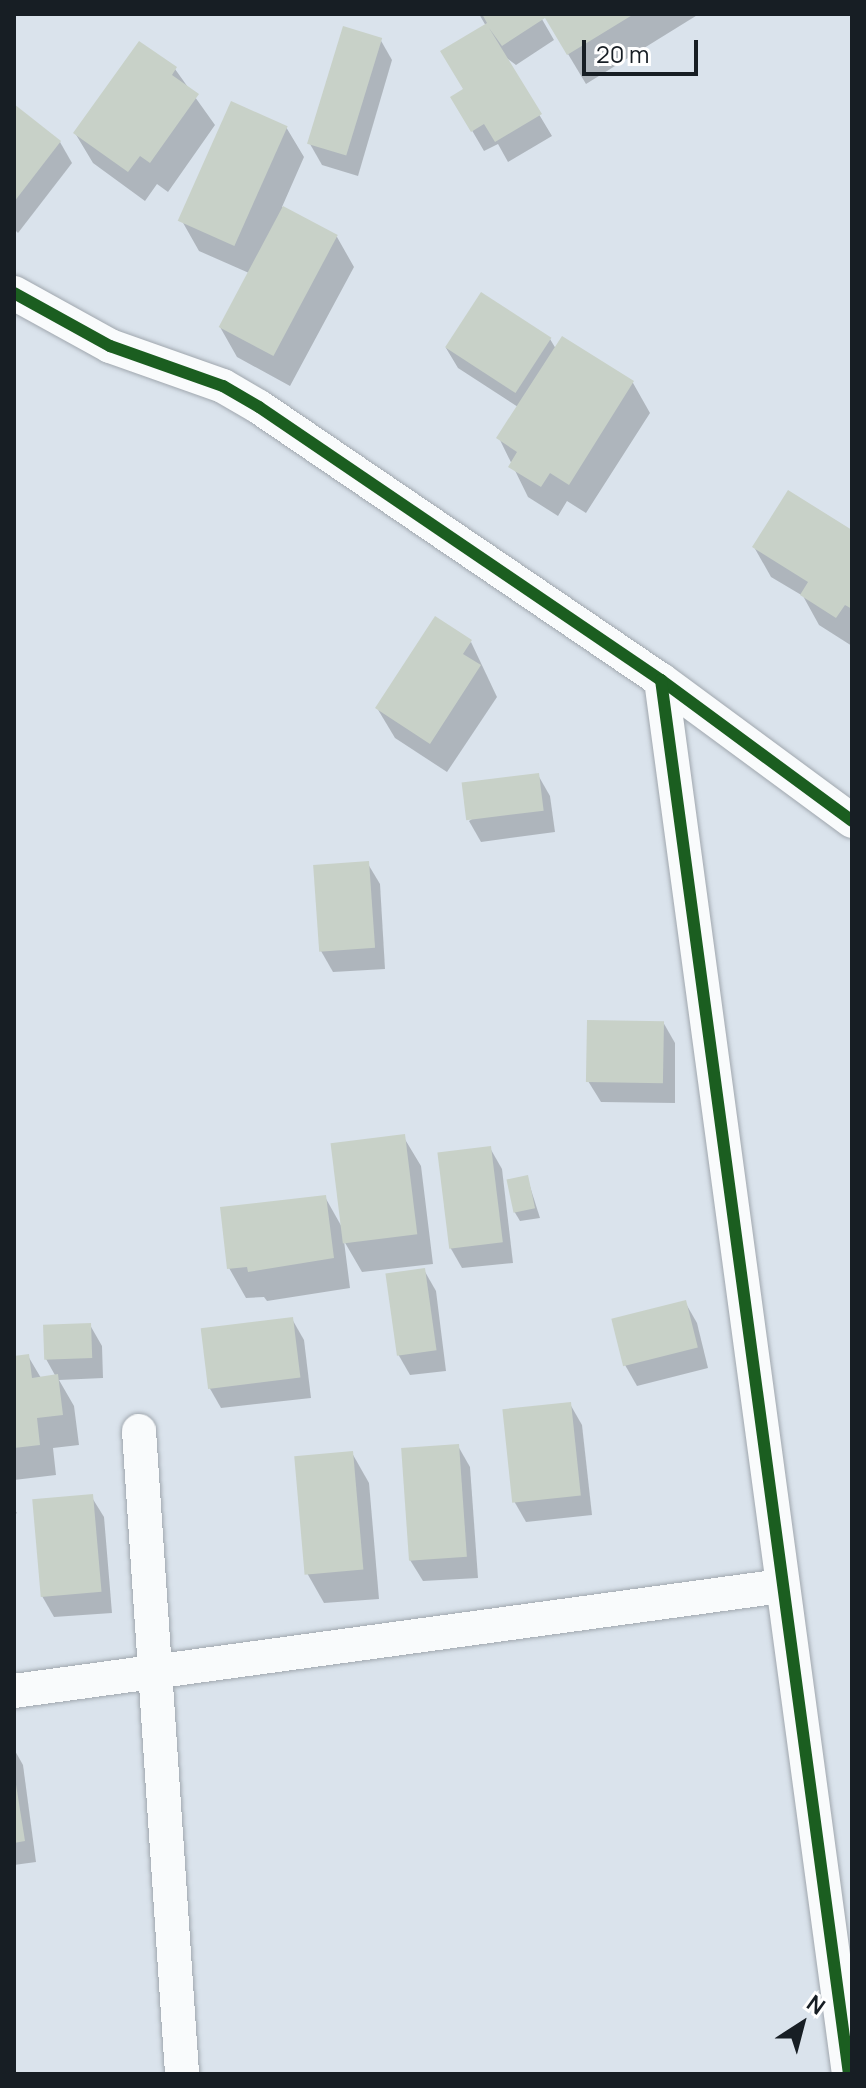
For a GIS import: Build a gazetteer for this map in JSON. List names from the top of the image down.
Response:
{
  "scale_bar": "20 m",
  "north": "top right"
}
